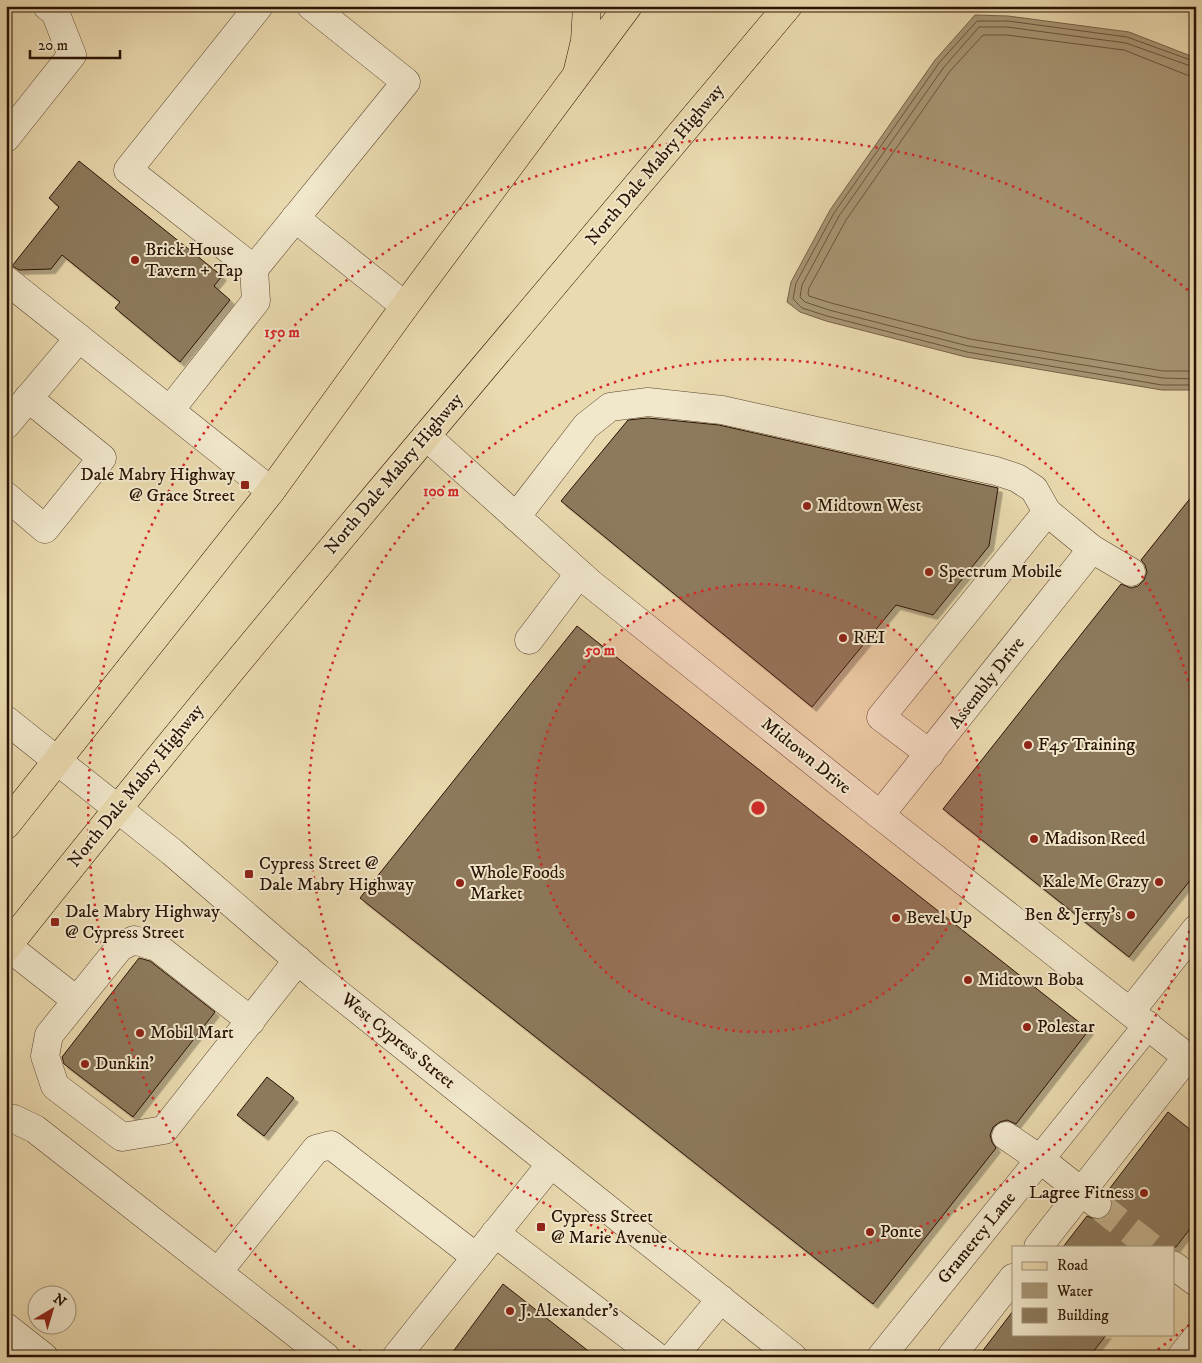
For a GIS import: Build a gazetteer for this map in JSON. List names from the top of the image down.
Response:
{
  "streets": {
    "main road": ["North Dale Mabry Highway"],
    "street": [
      "Assembly Drive",
      "Midtown Drive",
      "West Cypress Street",
      "Gramercy Lane"
    ]
  },
  "crossings": [
    ["North Dale Mabry Highway", "Midtown Drive"],
    ["North Dale Mabry Highway", "West Cypress Street"],
    ["Assembly Drive", "Midtown Drive"],
    ["Midtown Drive", "Gramercy Lane"]
  ],
  "places": {
    "other": [
      "Brick House Tavern + Tap",
      "Midtown West",
      "Spectrum Mobile",
      "REI",
      "F45 Training",
      "Madison Reed",
      "Kale Me Crazy",
      "Whole Foods Market",
      "Ben & Jerry's",
      "Bevel Up",
      "Midtown Boba",
      "Polestar",
      "Mobil Mart",
      "Dunkin'",
      "Lagree Fitness",
      "Ponte",
      "J. Alexander's"
    ],
    "transit": [
      "Dale Mabry Highway @ Grace Street",
      "Cypress Street @ Dale Mabry Highway",
      "Dale Mabry Highway @ Cypress Street",
      "Cypress Street @ Marie Avenue"
    ]
  },
  "legend": ["Road", "Water", "Building"],
  "scale_bar": "20 m",
  "north": "top right",
  "rings": ["150 m", "100 m", "50 m"]
}
